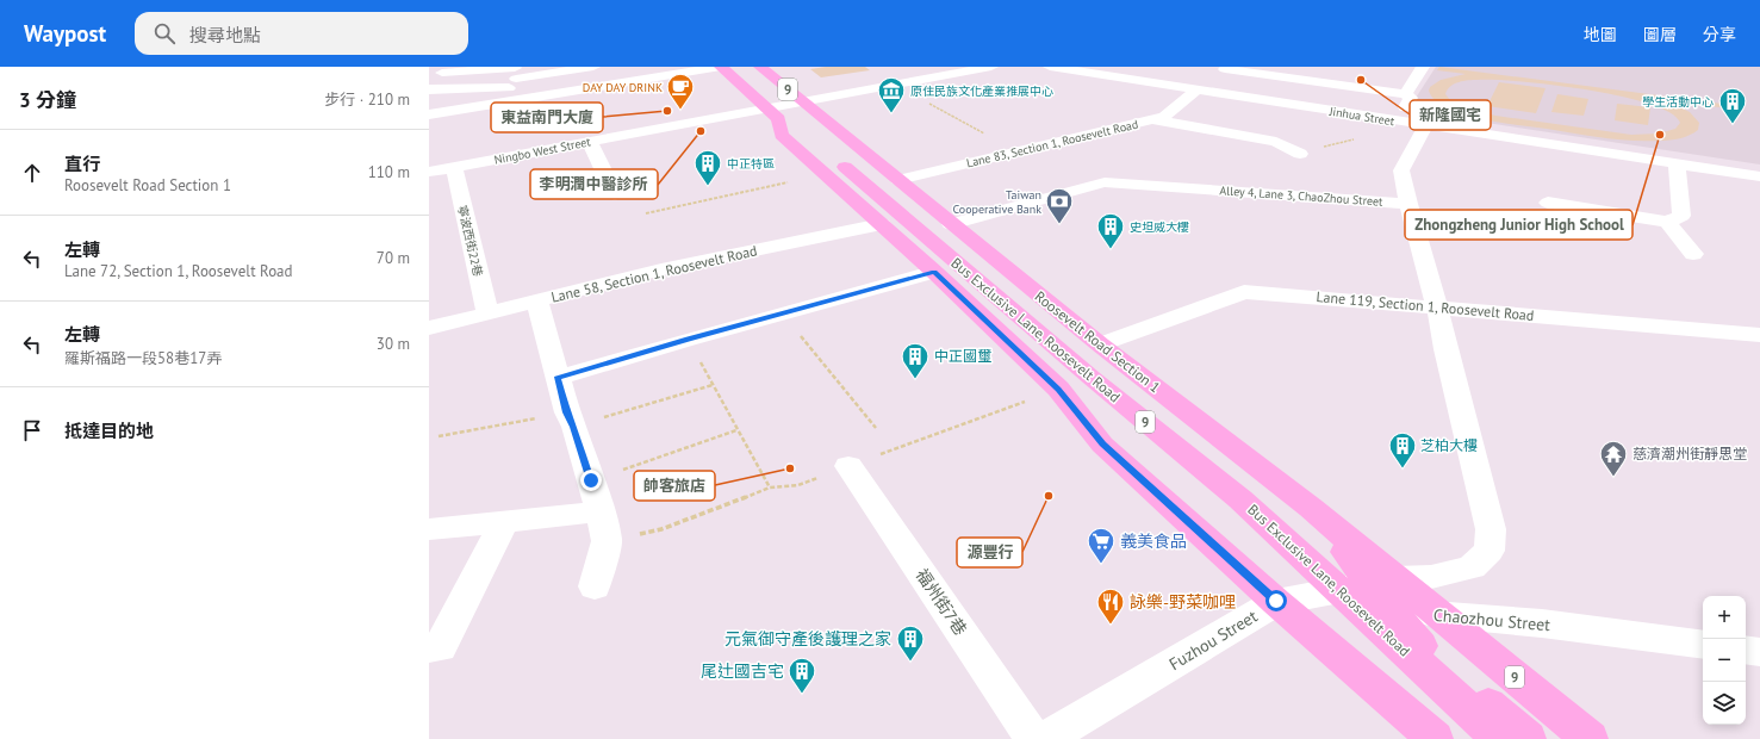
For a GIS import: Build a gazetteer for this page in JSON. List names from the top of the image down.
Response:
{
  "streets": {
    "main road": ["9", "Bus Exclusive Lane, Roosevelt Road", "Roosevelt Road Section 1"],
    "street": [
      "Jinhua Street",
      "Lane 83, Section 1, Roosevelt Road",
      "Ningbo West Street",
      "Alley 4, Lane 3, ChaoZhou Street",
      "寧波西街22巷",
      "Lane 58, Section 1, Roosevelt Road",
      "Lane 119, Section 1, Roosevelt Road",
      "福州街7巷",
      "Chaozhou Street",
      "Fuzhou Street"
    ]
  },
  "crossings": [
    ["9", "Ningbo West Street"],
    ["9", "Lane 58, Section 1, Roosevelt Road"],
    ["9", "Bus Exclusive Lane, Roosevelt Road"],
    ["9", "Chaozhou Street"],
    ["9", "Fuzhou Street"],
    ["Jinhua Street", "Lane 83, Section 1, Roosevelt Road"],
    ["Lane 83, Section 1, Roosevelt Road", "Roosevelt Road Section 1"],
    ["Ningbo West Street", "寧波西街22巷"],
    ["Ningbo West Street", "Bus Exclusive Lane, Roosevelt Road"],
    ["Ningbo West Street", "Roosevelt Road Section 1"],
    ["Alley 4, Lane 3, ChaoZhou Street", "Roosevelt Road Section 1"],
    ["寧波西街22巷", "Lane 58, Section 1, Roosevelt Road"],
    ["Lane 119, Section 1, Roosevelt Road", "Roosevelt Road Section 1"],
    ["Bus Exclusive Lane, Roosevelt Road", "Roosevelt Road Section 1"],
    ["Bus Exclusive Lane, Roosevelt Road", "Chaozhou Street"],
    ["Chaozhou Street", "Fuzhou Street"]
  ],
  "places": {
    "other": [
      "新隆國宅",
      "東益南門大廈",
      "李明潤中醫診所",
      "Zhongzheng Junior High School",
      "帥客旅店",
      "源豐行"
    ],
    "cafe": ["DAY DAY DRINK"],
    "museum": ["原住民族文化產業推展中心"],
    "building": [
      "學生活動中心",
      "中正特區",
      "史坦威大樓",
      "中正國璽",
      "芝柏大樓",
      "元氣御守產後護理之家",
      "尾辻國吉宅"
    ],
    "bank": ["Taiwan Cooperative Bank"],
    "temple": ["慈濟潮州街靜思堂"],
    "supermarket": ["義美食品"],
    "restaurant": ["詠樂-野菜咖哩"]
  },
  "page": {
    "header": "Waypost",
    "search": "搜尋地點",
    "nav": ["地圖", "圖層", "分享"],
    "heading": ["3 分鐘", "步行 · 210 m"],
    "list": [
      ["直行", "Roosevelt Road Section 1", "110 m"],
      ["左轉", "Lane 72, Section 1, Roosevelt Road", "70 m"],
      ["左轉", "羅斯福路一段58巷17弄", "30 m"],
      "抵達目的地"
    ],
    "map_buttons": ["+", "−"]
  }
}
